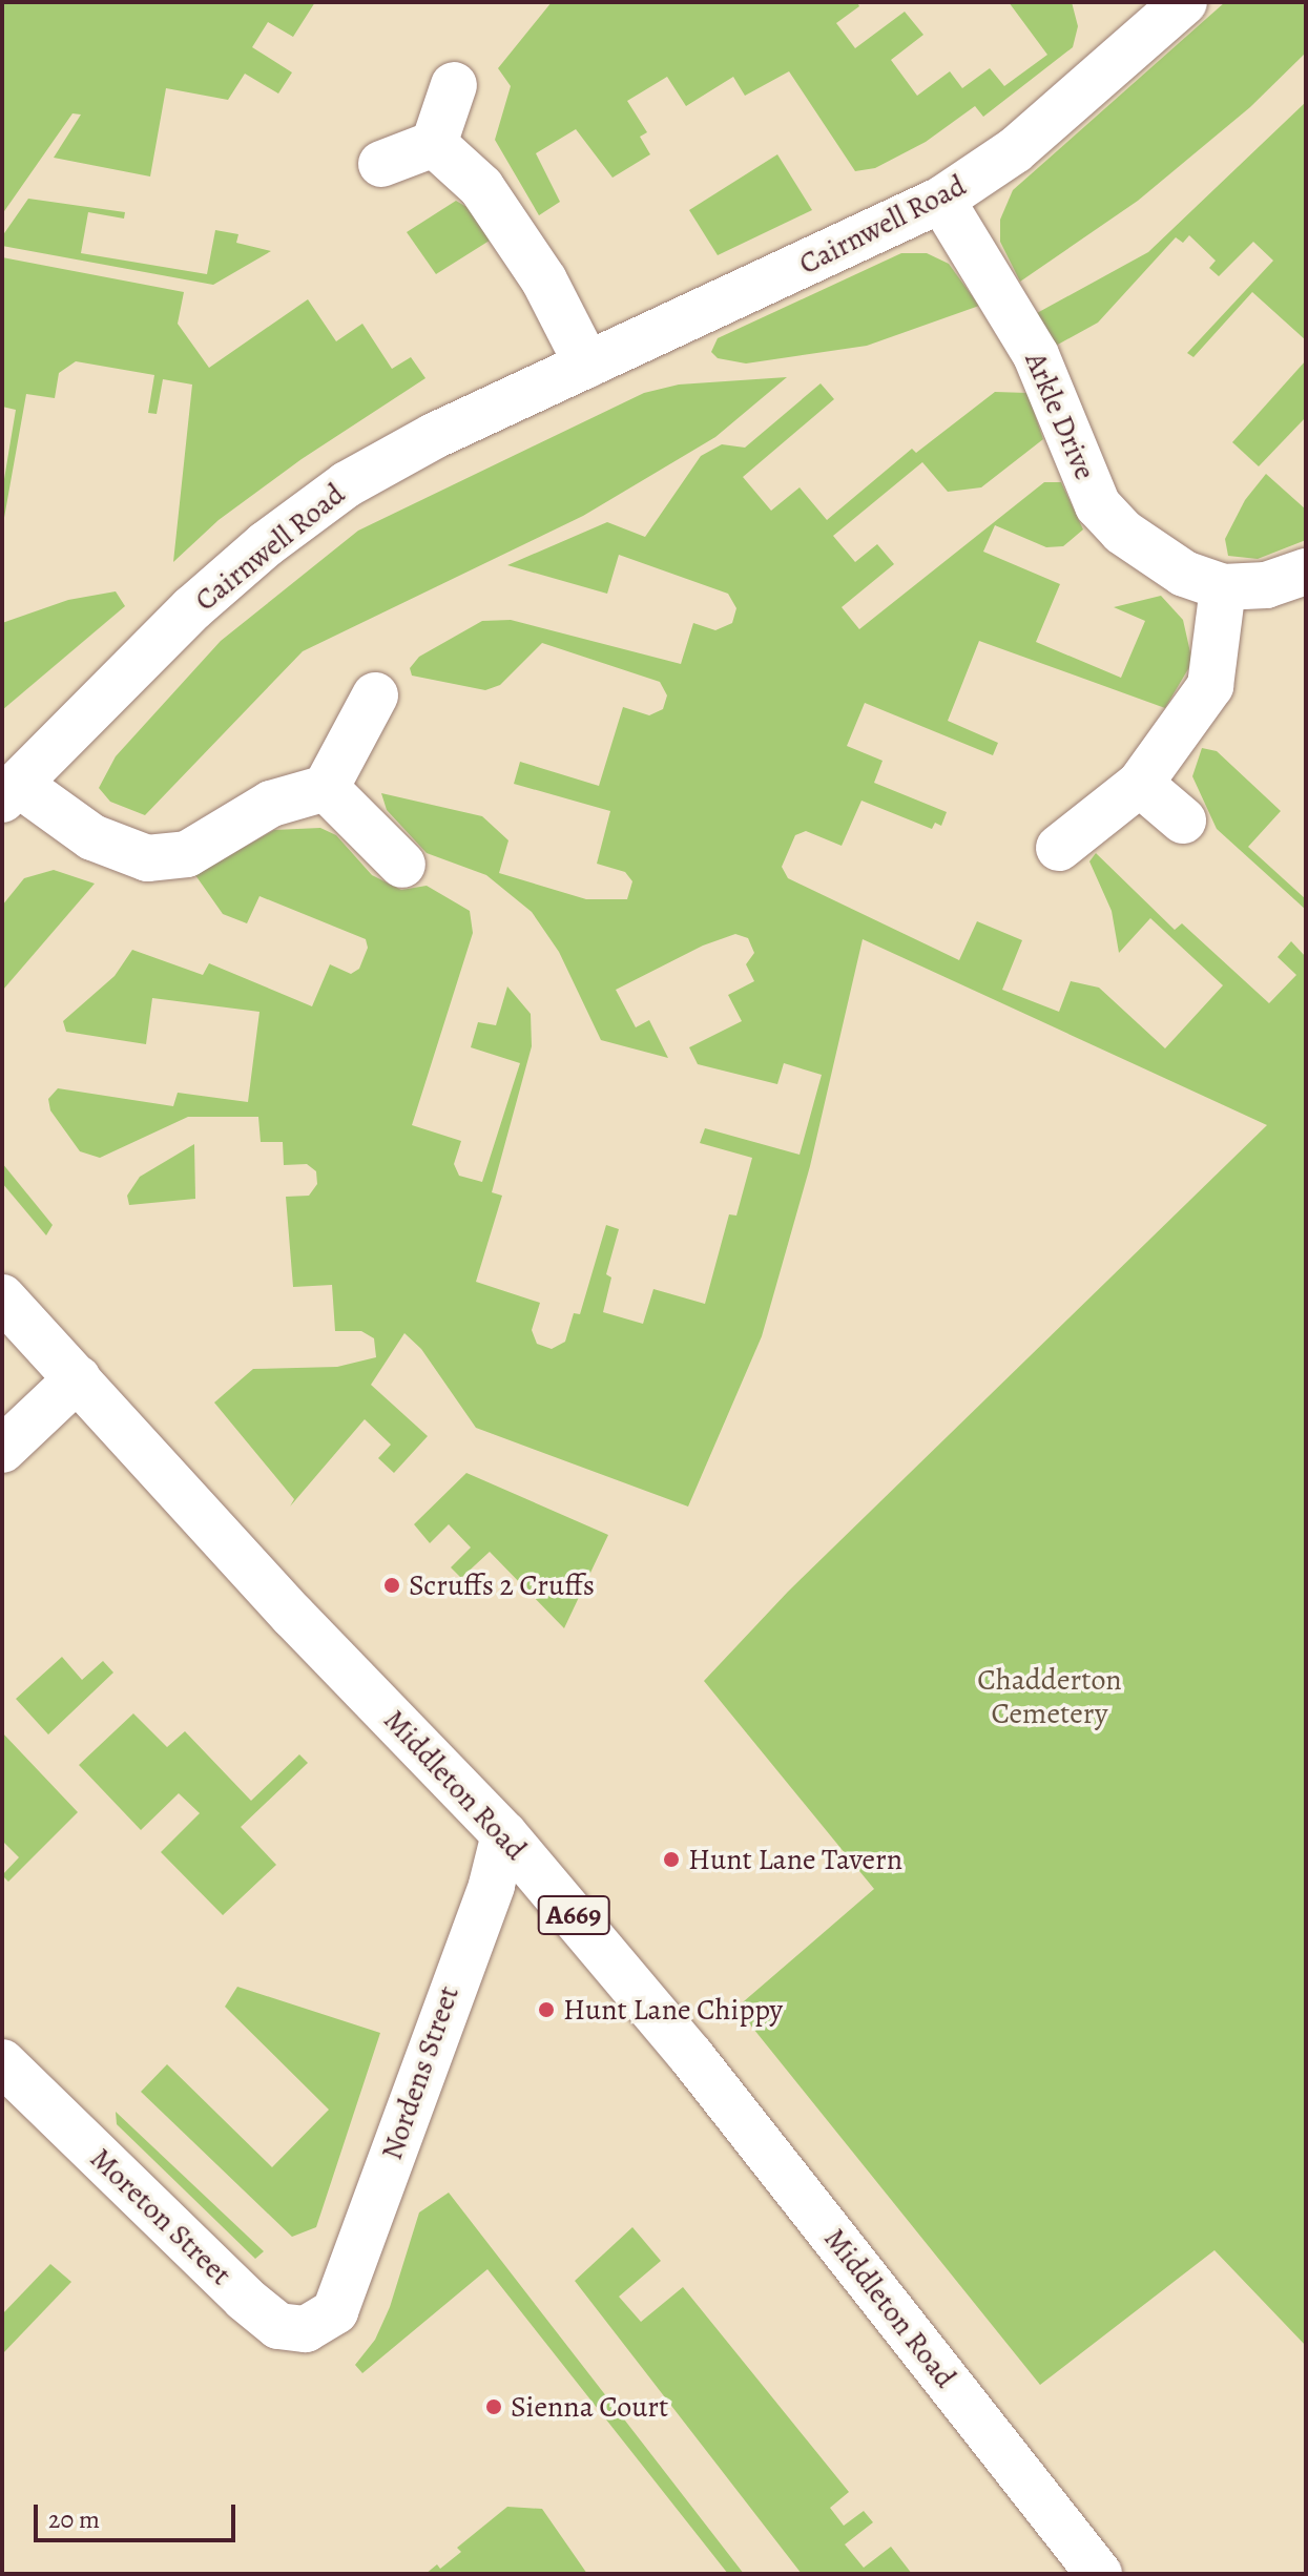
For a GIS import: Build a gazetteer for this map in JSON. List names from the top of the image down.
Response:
{
  "streets": {
    "street": [
      "Cairnwell Road",
      "Arkle Drive",
      "Middleton Road",
      "A669",
      "Nordens Street",
      "Moreton Street"
    ]
  },
  "crossings": [
    ["Cairnwell Road", "Arkle Drive"],
    ["Middleton Road", "Nordens Street"],
    ["Nordens Street", "Moreton Street"]
  ],
  "parks": ["Chadderton Cemetery"],
  "places": [
    "Scruffs 2 Cruffs",
    "Hunt Lane Tavern",
    "Hunt Lane Chippy",
    "Sienna Court"
  ],
  "scale_bar": "20 m"
}
